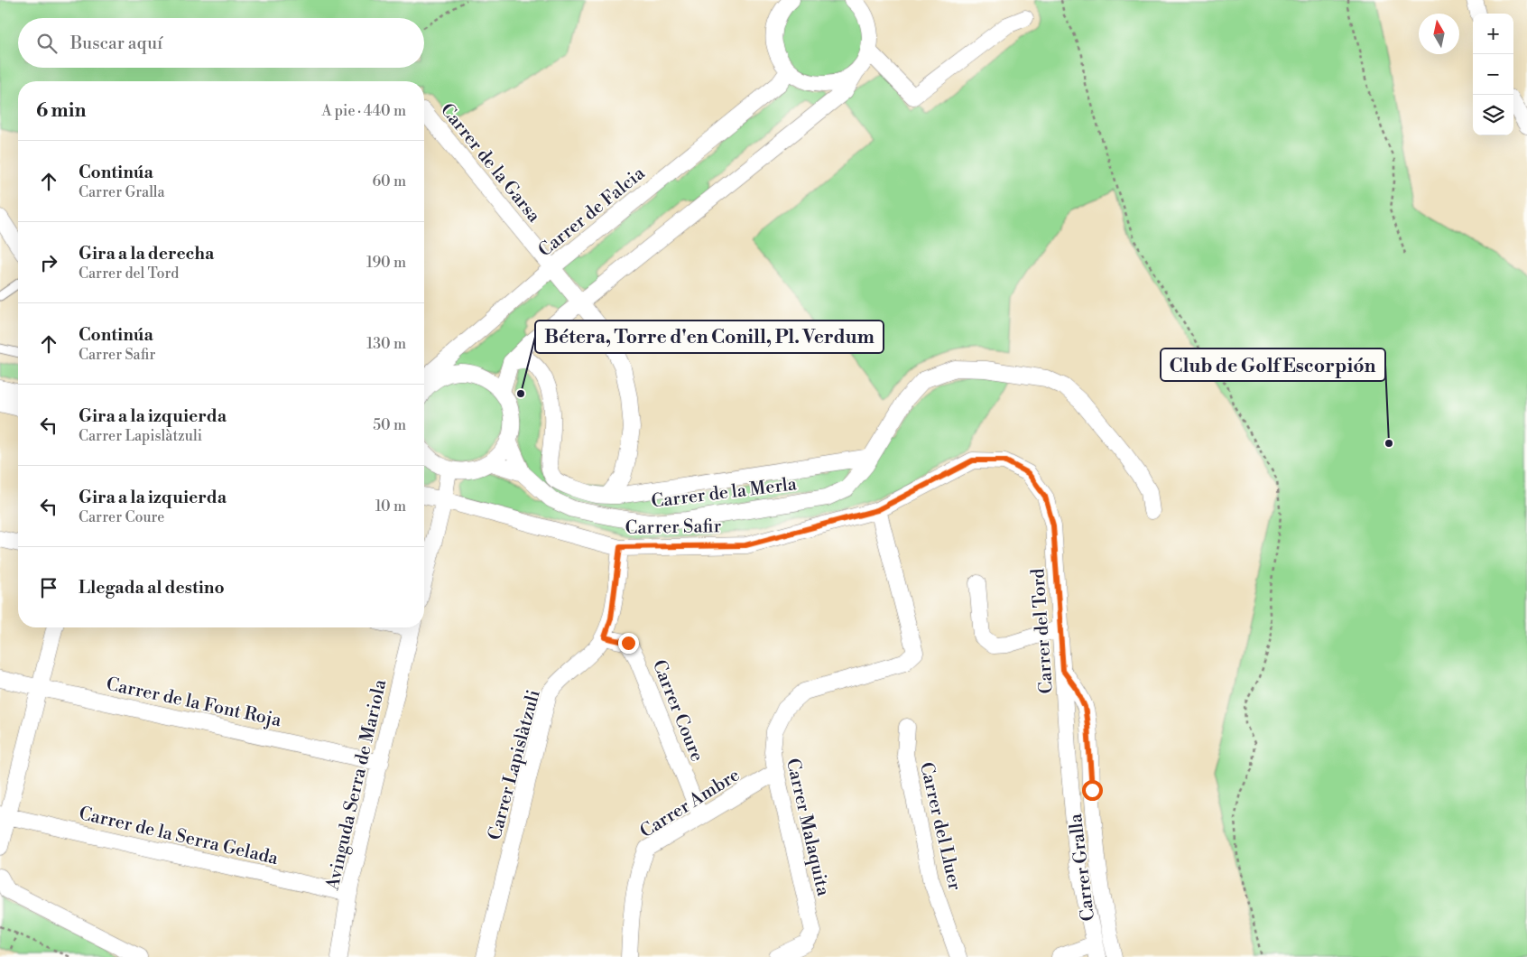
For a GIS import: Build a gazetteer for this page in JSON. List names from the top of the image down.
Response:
{
  "streets": {
    "street": [
      "Carrer de la Garsa",
      "Carrer de Falcia",
      "Carrer de la Merla",
      "Carrer Safir",
      "Carrer del Tord",
      "Carrer de la Font Roja",
      "Carrer Coure",
      "Carrer Lapislàtzuli",
      "Avinguda Serra de Mariola",
      "Carrer Ambre",
      "Carrer del Lluer",
      "Carrer Malaquita",
      "Carrer de la Serra Gelada",
      "Carrer Gralla"
    ]
  },
  "crossings": [
    ["Carrer de la Garsa", "Carrer de Falcia"],
    ["Carrer de la Garsa", "Carrer de la Merla"],
    ["Carrer Safir", "Carrer del Tord"],
    ["Carrer Safir", "Carrer Lapislàtzuli"],
    ["Carrer Safir", "Carrer Malaquita"],
    ["Carrer del Tord", "Carrer Malaquita"],
    ["Carrer del Tord", "Carrer Gralla"],
    ["Carrer de la Font Roja", "Avinguda Serra de Mariola"],
    ["Carrer Coure", "Carrer Lapislàtzuli"],
    ["Carrer Coure", "Carrer Ambre"],
    ["Avinguda Serra de Mariola", "Carrer de la Serra Gelada"],
    ["Carrer Ambre", "Carrer Malaquita"]
  ],
  "places": ["Bétera, Torre d'en Conill, Pl. Verdum", "Club de Golf Escorpión"],
  "north": "top",
  "page": {
    "map_buttons": ["+", "−"],
    "search": "Buscar aquí",
    "heading": ["6 min", "A pie · 440 m"],
    "list": [
      ["Continúa", "Carrer Gralla", "60 m"],
      ["Gira a la derecha", "Carrer del Tord", "190 m"],
      ["Continúa", "Carrer Safir", "130 m"],
      ["Gira a la izquierda", "Carrer Lapislàtzuli", "50 m"],
      ["Gira a la izquierda", "Carrer Coure", "10 m"],
      "Llegada al destino"
    ]
  }
}
